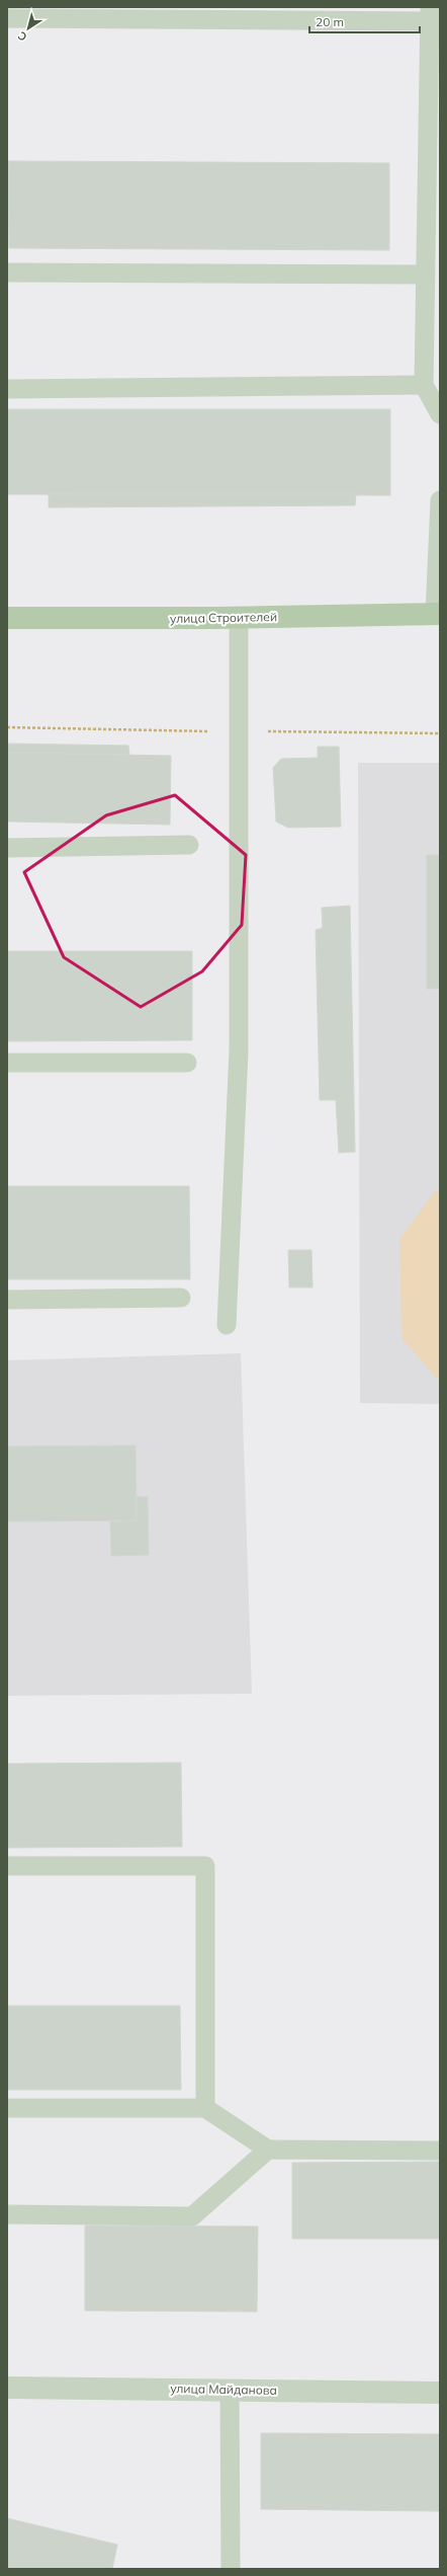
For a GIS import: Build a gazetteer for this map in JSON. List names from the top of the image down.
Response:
{
  "streets": {
    "main road": ["улица Строителей"],
    "street": ["улица Майданова"]
  },
  "scale_bar": "20 m",
  "north": "bottom left"
}
